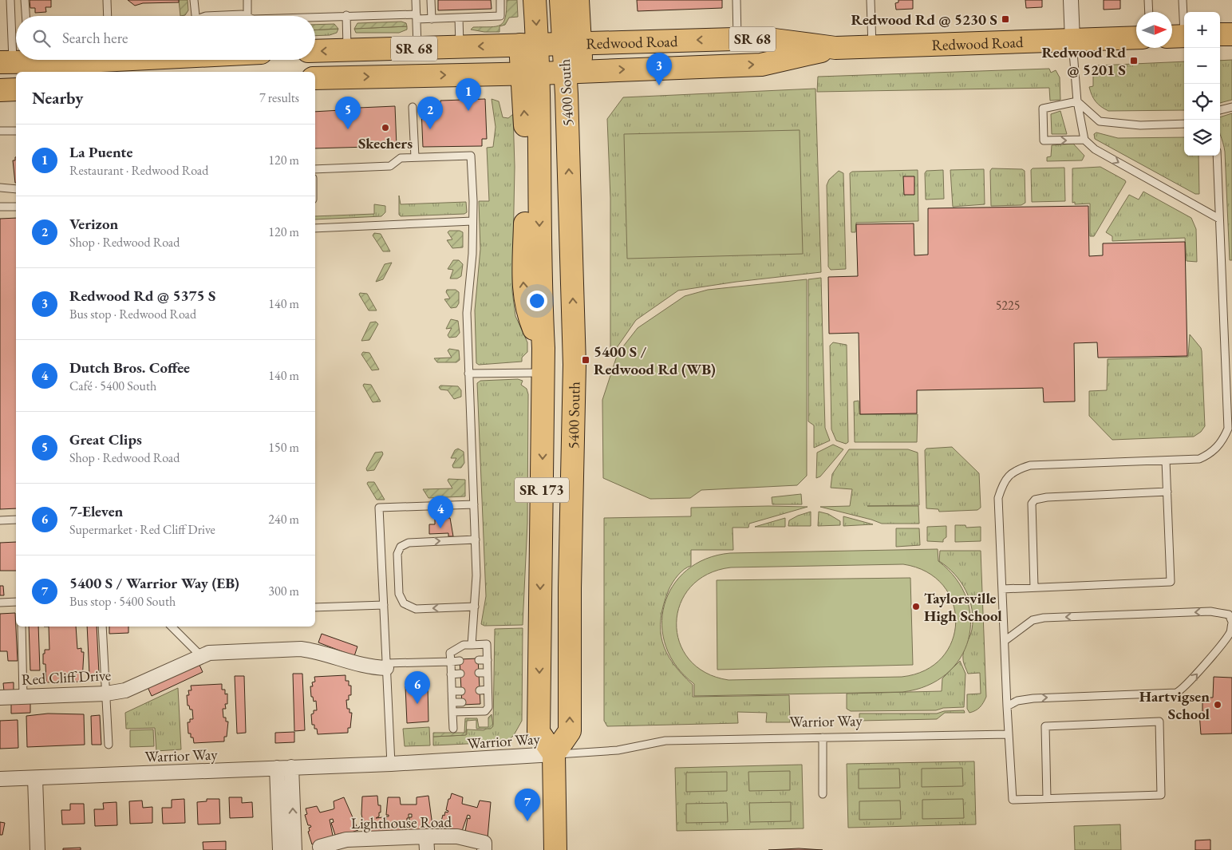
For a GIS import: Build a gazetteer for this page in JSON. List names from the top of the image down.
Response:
{
  "streets": {
    "main road": [
      "SR 68",
      "Redwood Road",
      "5400 South",
      "SR 173"
    ],
    "street": ["Red Cliff Drive", "Warrior Way", "Lighthouse Road"]
  },
  "crossings": [
    ["Redwood Road", "5400 South"],
    ["5400 South", "Warrior Way"]
  ],
  "places": {
    "transit": ["Redwood Rd @ 5230 S", "Redwood Rd @ 5201 S", "5400 S / Redwood Rd (WB)"],
    "other": ["Skechers", "Taylorsville High School", "Hartvigsen School"]
  },
  "house_numbers": ["5225"],
  "north": "right",
  "page": {
    "map_buttons": ["+", "−"],
    "search": "Search here",
    "pins": [
      "3",
      "1",
      "2",
      "5",
      "4",
      "6",
      "7"
    ],
    "heading": ["Nearby", "7 results"],
    "list": [
      {
        "mark": "1",
        "name": "La Puente",
        "note": "Restaurant · Redwood Road",
        "value": "120 m"
      },
      {
        "mark": "2",
        "name": "Verizon",
        "note": "Shop · Redwood Road",
        "value": "120 m"
      },
      {
        "mark": "3",
        "name": "Redwood Rd @ 5375 S",
        "note": "Bus stop · Redwood Road",
        "value": "140 m"
      },
      {
        "mark": "4",
        "name": "Dutch Bros. Coffee",
        "note": "Café · 5400 South",
        "value": "140 m"
      },
      {
        "mark": "5",
        "name": "Great Clips",
        "note": "Shop · Redwood Road",
        "value": "150 m"
      },
      {
        "mark": "6",
        "name": "7-Eleven",
        "note": "Supermarket · Red Cliff Drive",
        "value": "240 m"
      },
      {
        "mark": "7",
        "name": "5400 S / Warrior Way (EB)",
        "note": "Bus stop · 5400 South",
        "value": "300 m"
      }
    ]
  }
}
